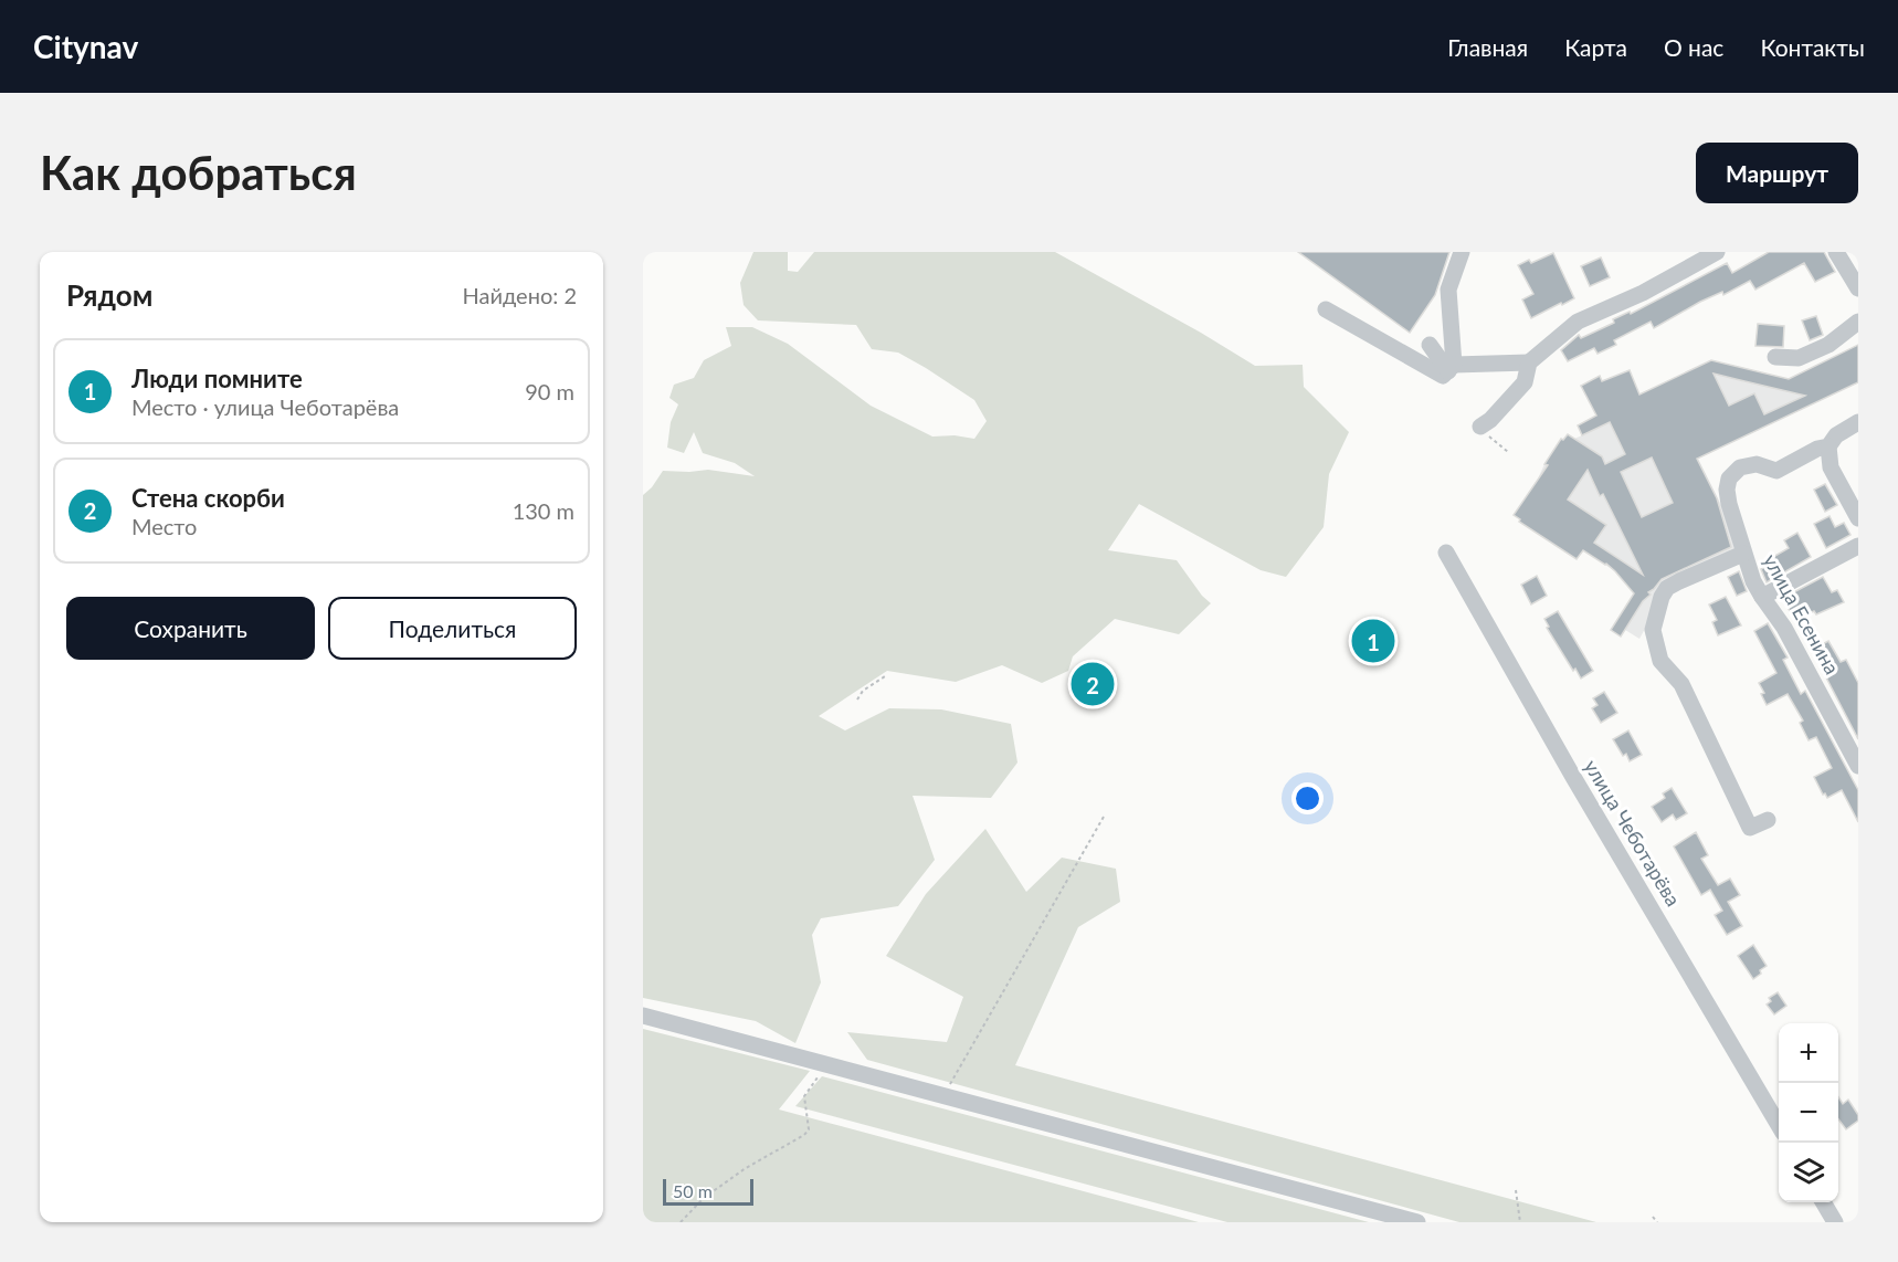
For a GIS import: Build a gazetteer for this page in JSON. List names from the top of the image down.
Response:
{
  "streets": {
    "street": ["улица Есенина", "улица Чеботарёва"]
  },
  "scale_bar": "50 m",
  "page": {
    "header": "Citynav",
    "nav": [
      "Главная",
      "Карта",
      "О нас",
      "Контакты"
    ],
    "buttons": [
      "Маршрут",
      ["Сохранить", "Поделиться"]
    ],
    "title": "Как добраться",
    "heading": ["Рядом", "Найдено: 2"],
    "list": [
      {
        "mark": "1",
        "name": "Люди помните",
        "note": "Место · улица Чеботарёва",
        "value": "90 m"
      },
      {
        "mark": "2",
        "name": "Стена скорби",
        "note": "Место",
        "value": "130 m"
      }
    ],
    "pins": ["1", "2"],
    "map_buttons": ["+", "−"],
    "scale": "50 m"
  }
}
